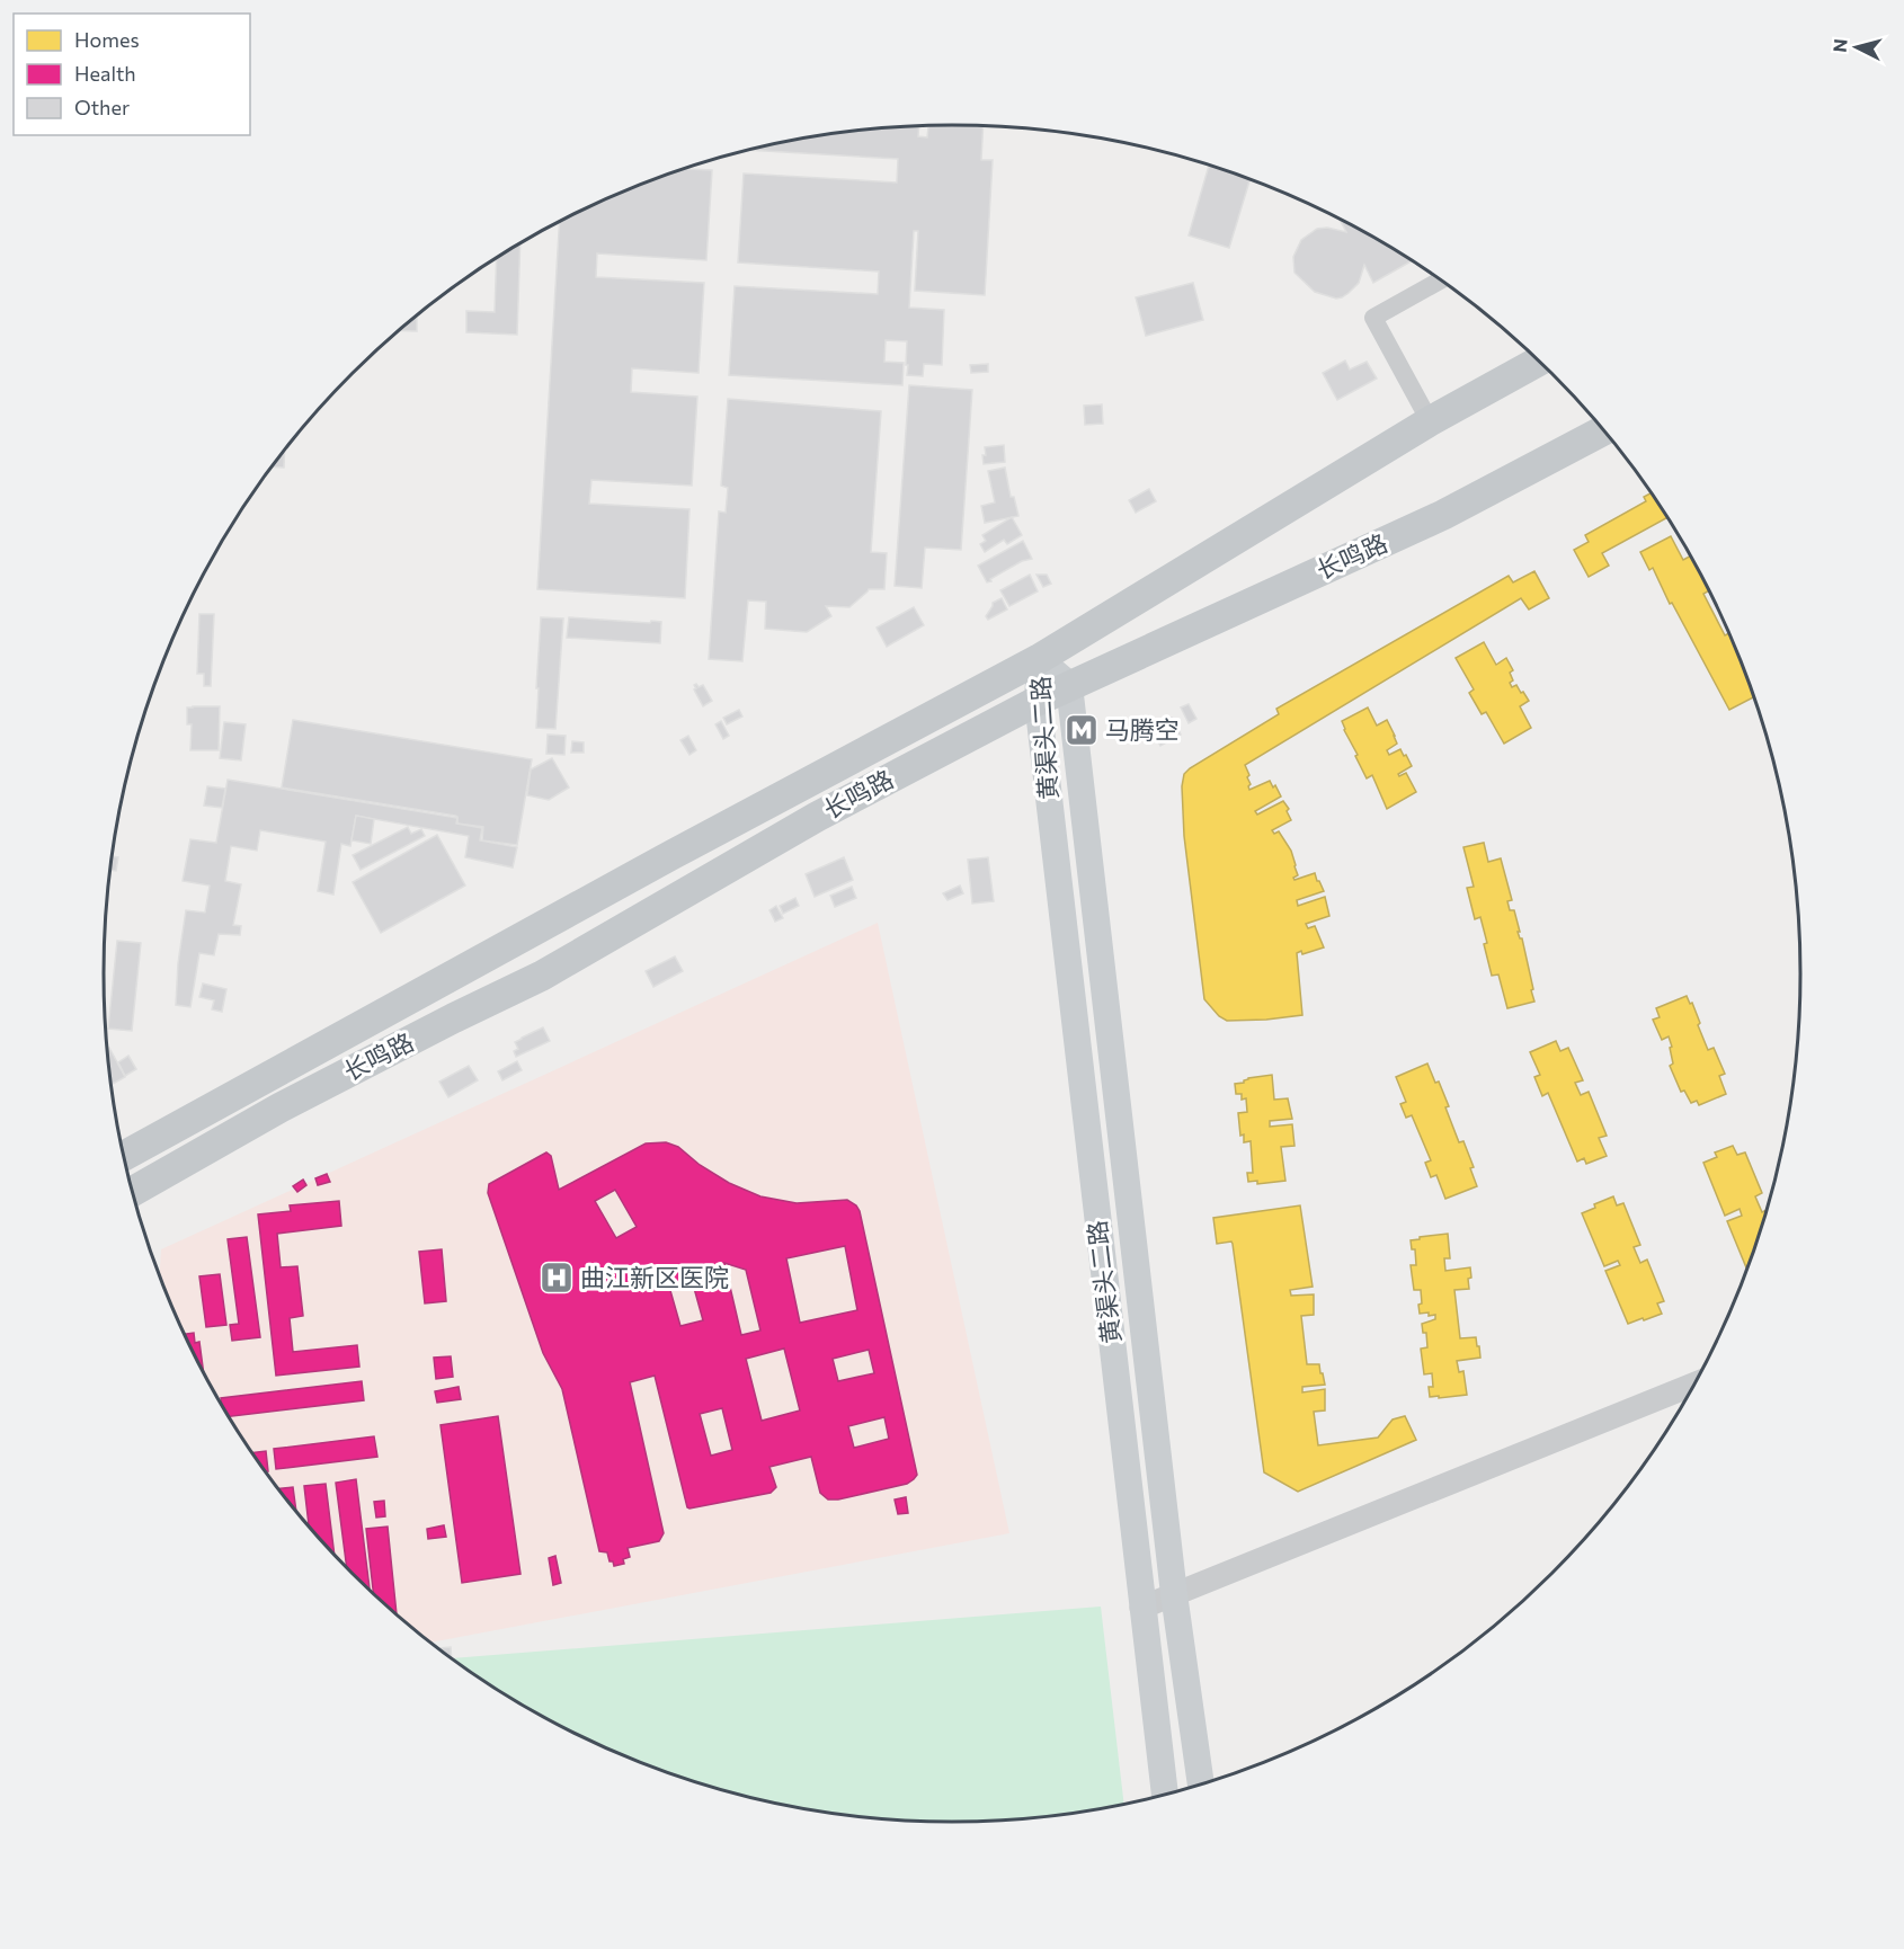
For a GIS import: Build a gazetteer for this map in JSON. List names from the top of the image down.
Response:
{
  "streets": {
    "main road": ["长鸣路", "黄渠头二路"]
  },
  "crossings": [
    ["长鸣路", "黄渠头二路"]
  ],
  "places": {
    "metro station": ["马腾空"],
    "hospital": ["曲江新区医院"]
  },
  "legend": ["Homes", "Health", "Other"],
  "north": "left"
}
